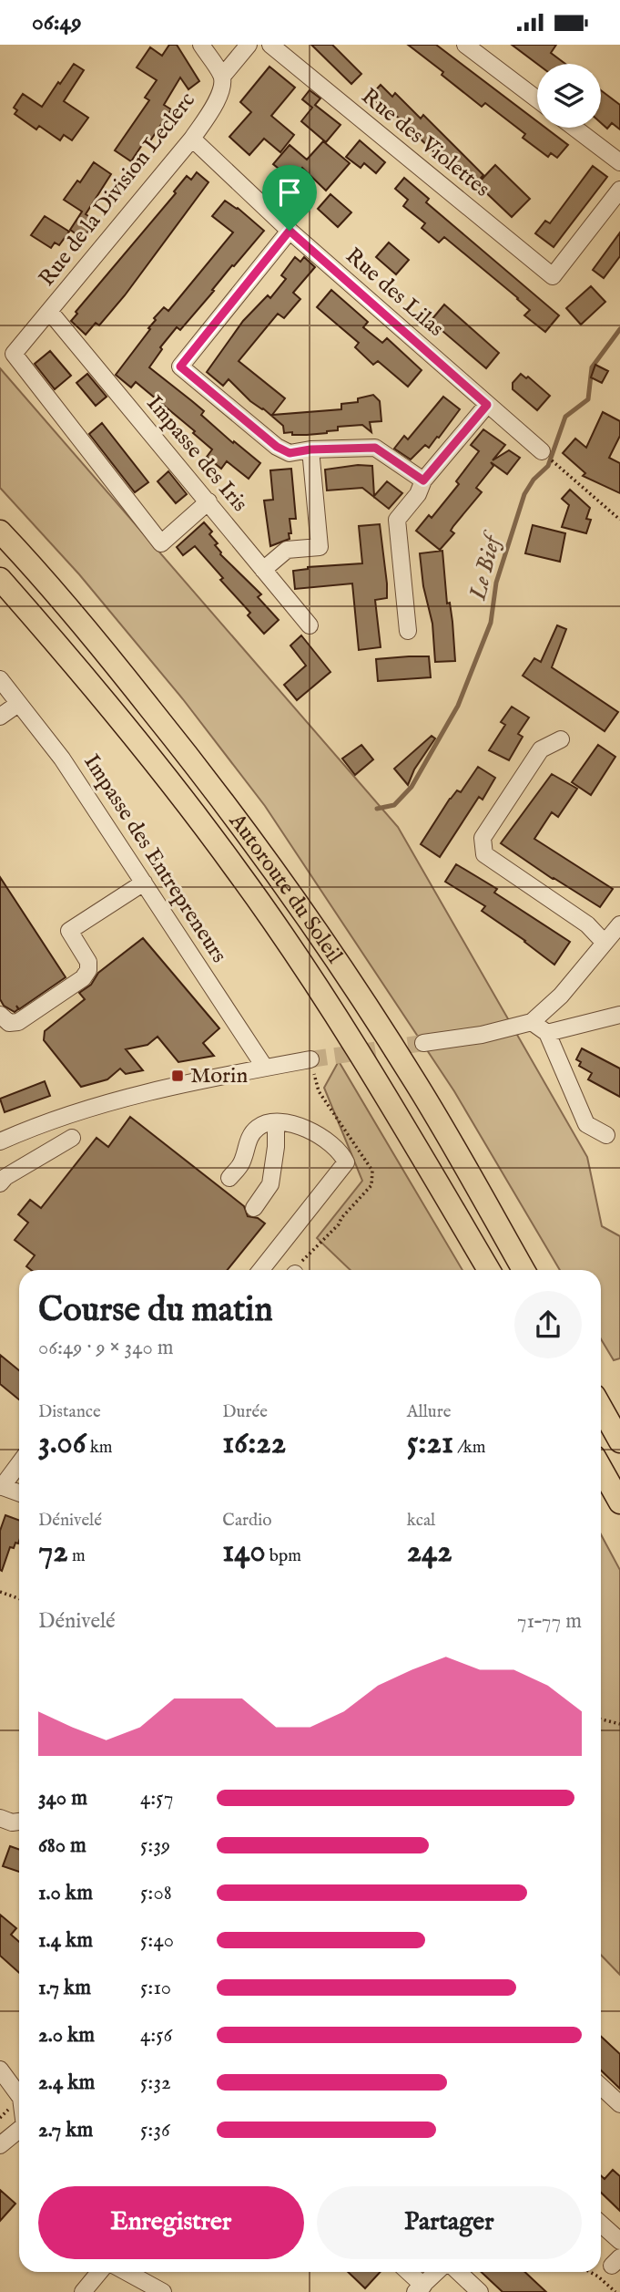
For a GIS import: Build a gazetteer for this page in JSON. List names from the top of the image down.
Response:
{
  "streets": {
    "highway": ["Autoroute du Soleil"],
    "street": [
      "Rue des Violettes",
      "Rue de la Division Leclerc",
      "Rue des Lilas",
      "Impasse des Iris",
      "Impasse des Entrepreneurs"
    ]
  },
  "crossings": [
    ["Rue de la Division Leclerc", "Rue des Lilas"],
    ["Rue de la Division Leclerc", "Impasse des Iris"]
  ],
  "water": ["Le Bief"],
  "places": {
    "transit": ["Morin"]
  },
  "page": {
    "status": "06:49",
    "heading": ["Course du matin", "06:49 · 9 × 340 m"],
    "stats": [
      ["Distance", "3.06 km"],
      ["Durée", "16:22"],
      ["Allure", "5:21 /km"],
      ["Dénivelé", "72 m"],
      ["Cardio", "140 bpm"],
      ["kcal", "242"]
    ],
    "chart": ["Dénivelé", "71–77 m"],
    "list": [
      {
        "name": "340 m",
        "note": "4:57"
      },
      {
        "name": "680 m",
        "note": "5:39"
      },
      {
        "name": "1.0 km",
        "note": "5:08"
      },
      {
        "name": "1.4 km",
        "note": "5:40"
      },
      {
        "name": "1.7 km",
        "note": "5:10"
      },
      {
        "name": "2.0 km",
        "note": "4:56"
      },
      {
        "name": "2.4 km",
        "note": "5:32"
      },
      {
        "name": "2.7 km",
        "note": "5:36"
      }
    ],
    "buttons": ["Enregistrer", "Partager"]
  }
}
